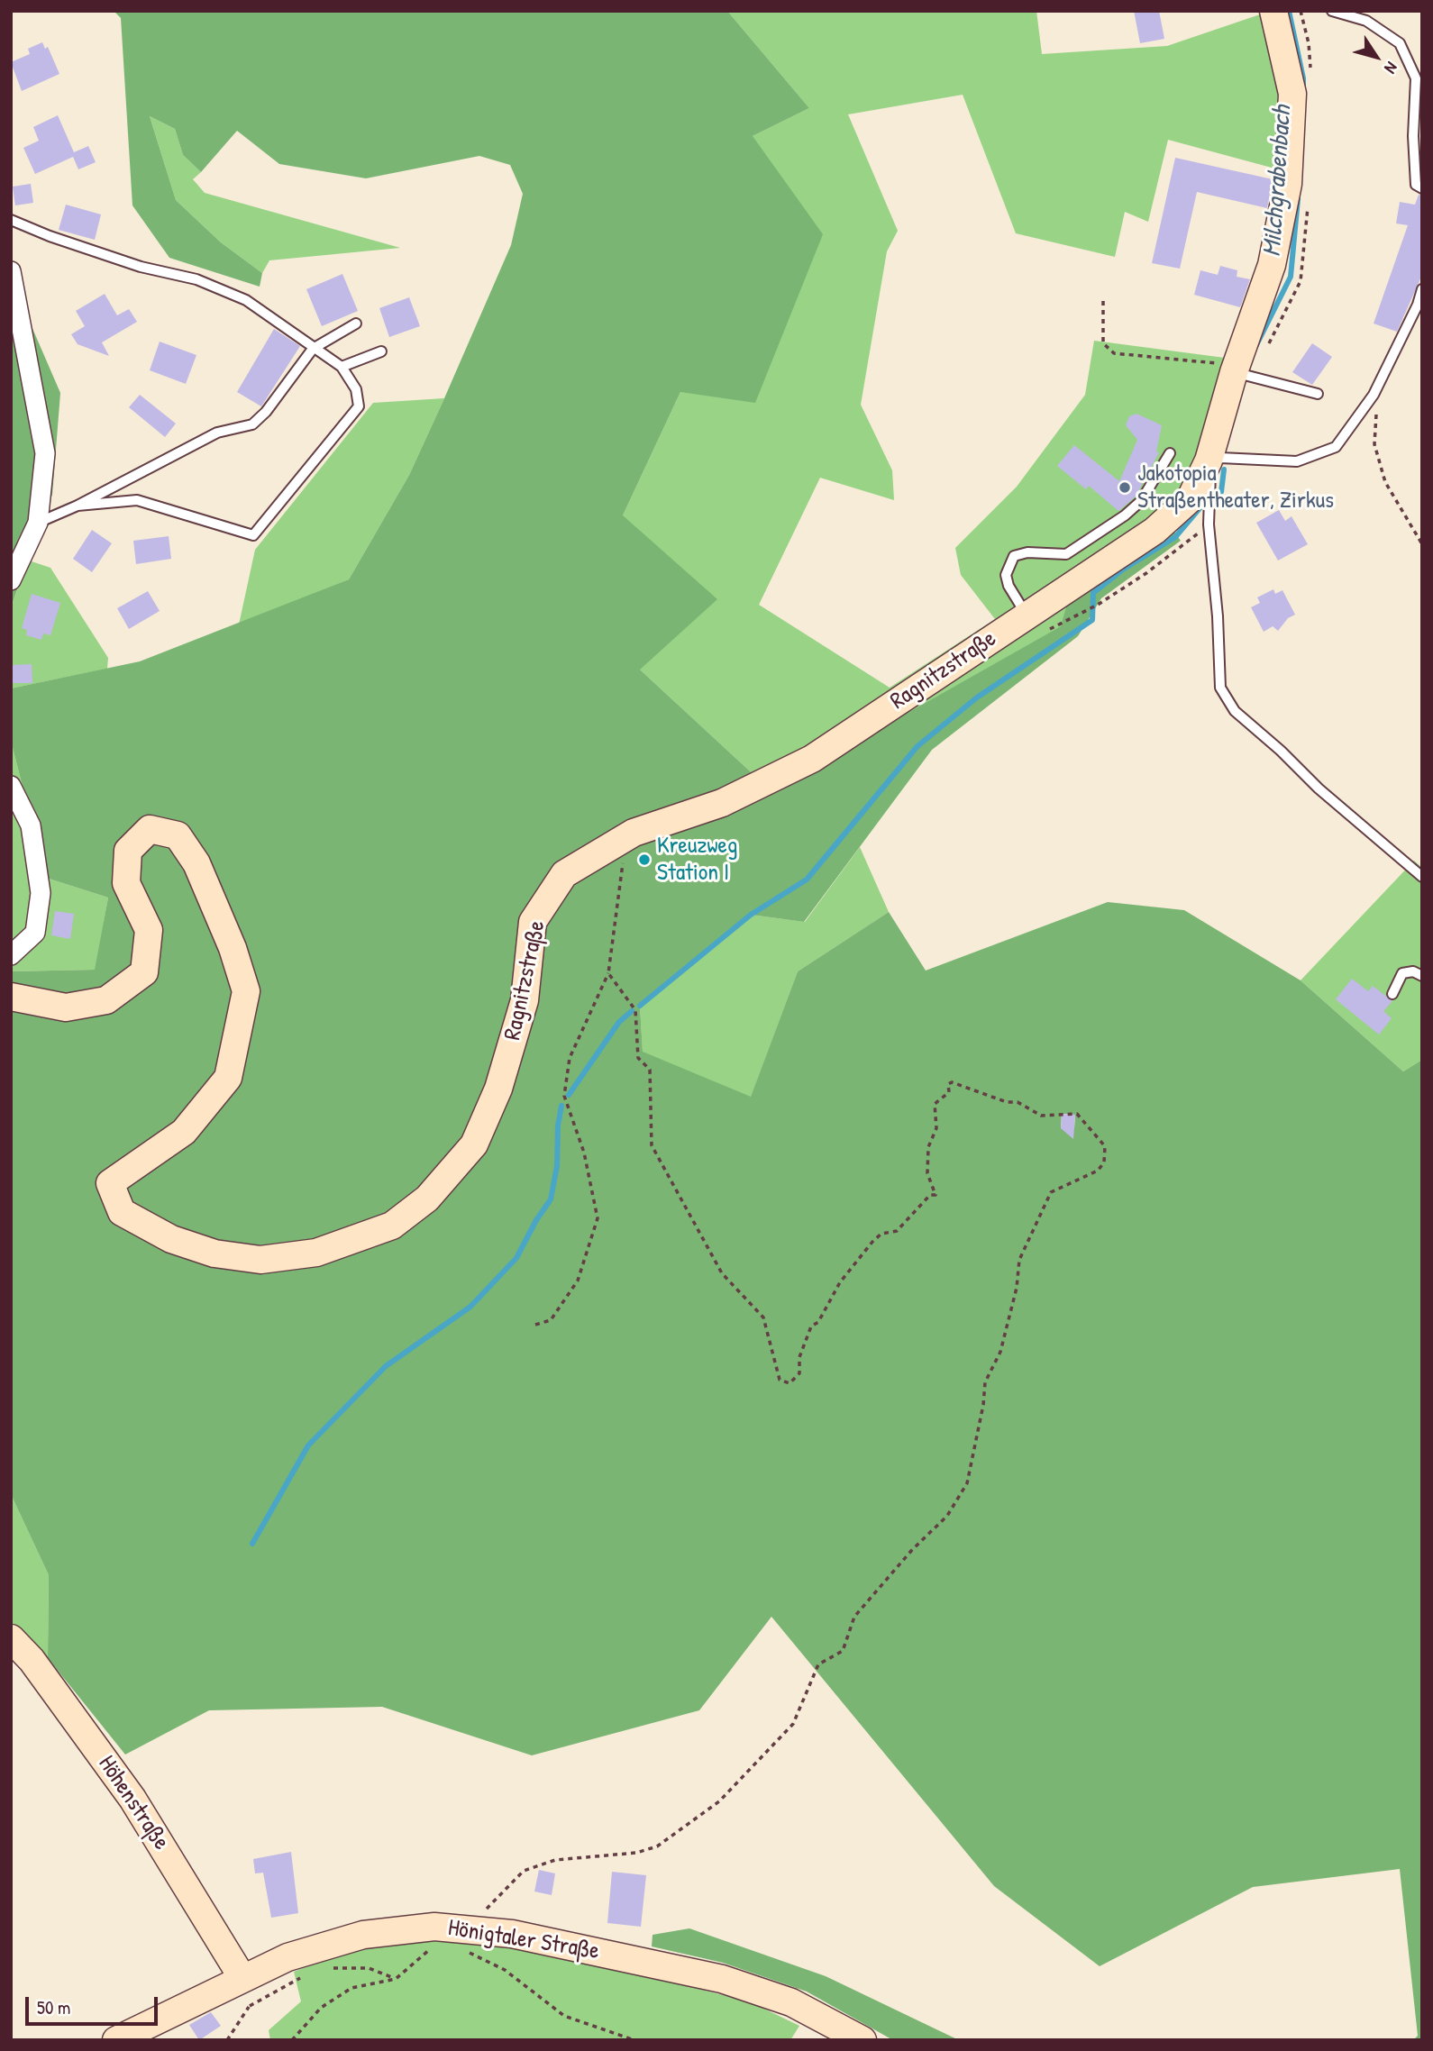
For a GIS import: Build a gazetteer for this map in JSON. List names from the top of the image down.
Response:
{
  "streets": {
    "main road": ["Ragnitzstraße", "Höhenstraße", "Hönigtaler Straße"]
  },
  "crossings": [
    ["Höhenstraße", "Hönigtaler Straße"]
  ],
  "water": ["Milchgrabenbach"],
  "places": ["Jakotopia Straßentheater, Zirkus", "Kreuzweg Station I"],
  "scale_bar": "50 m",
  "north": "bottom right"
}
